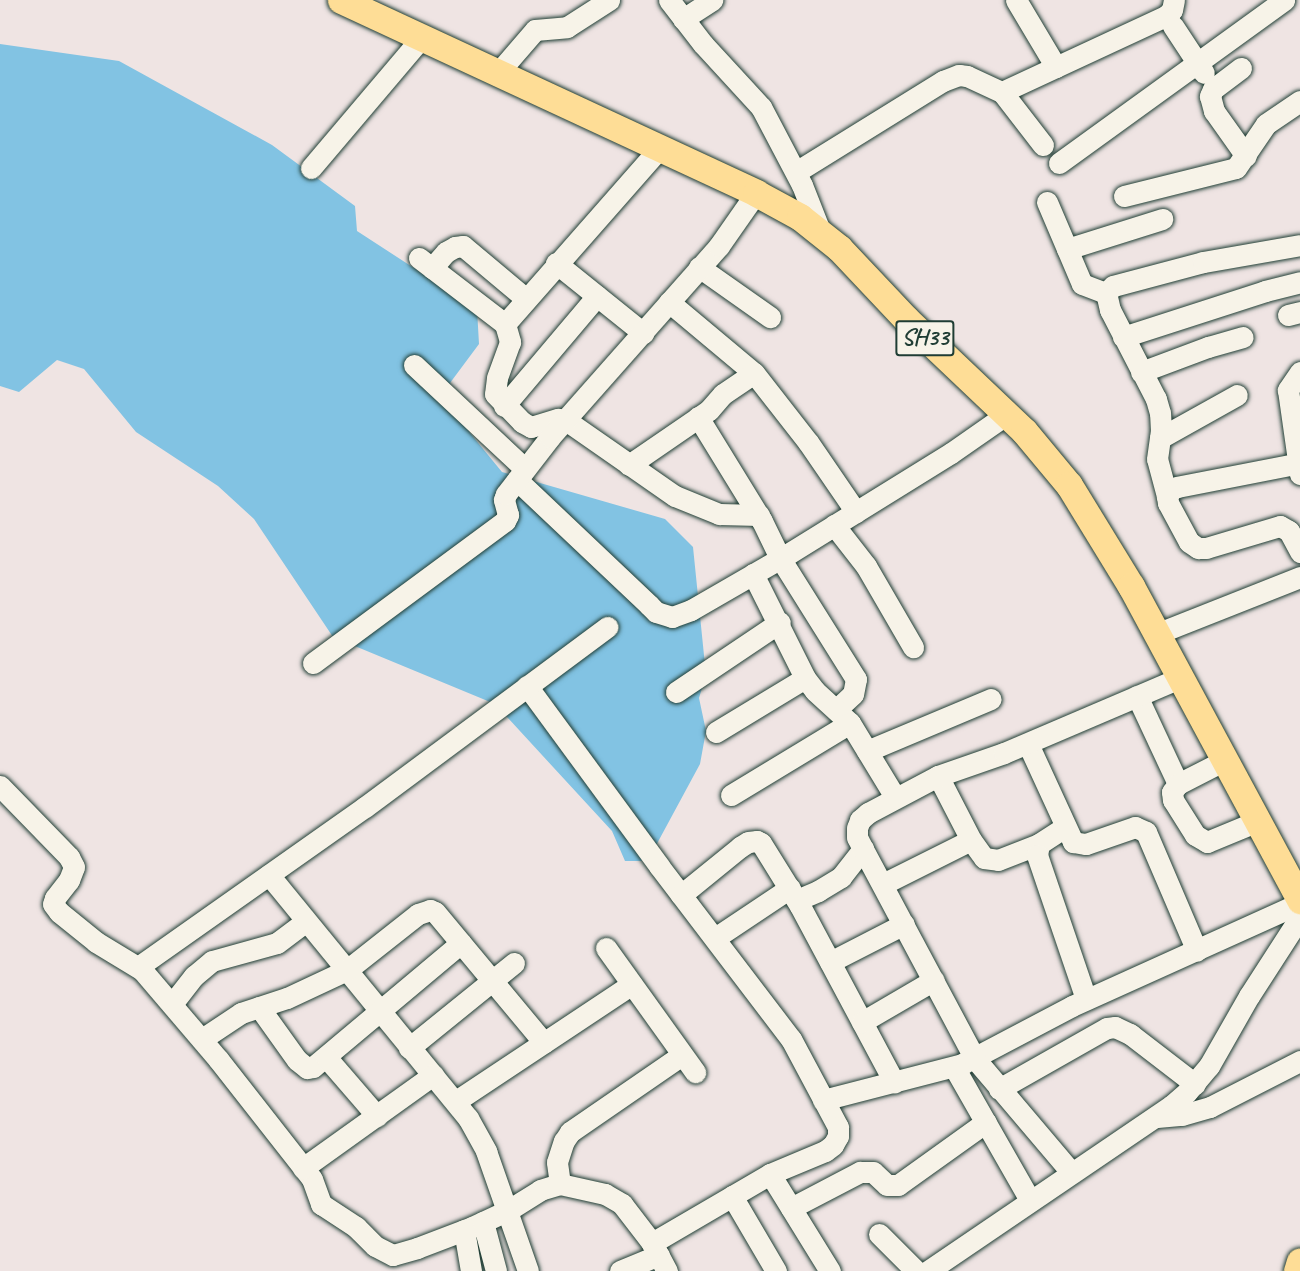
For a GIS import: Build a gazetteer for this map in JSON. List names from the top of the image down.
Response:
{
  "streets": {
    "main road": ["SH33"]
  }
}
